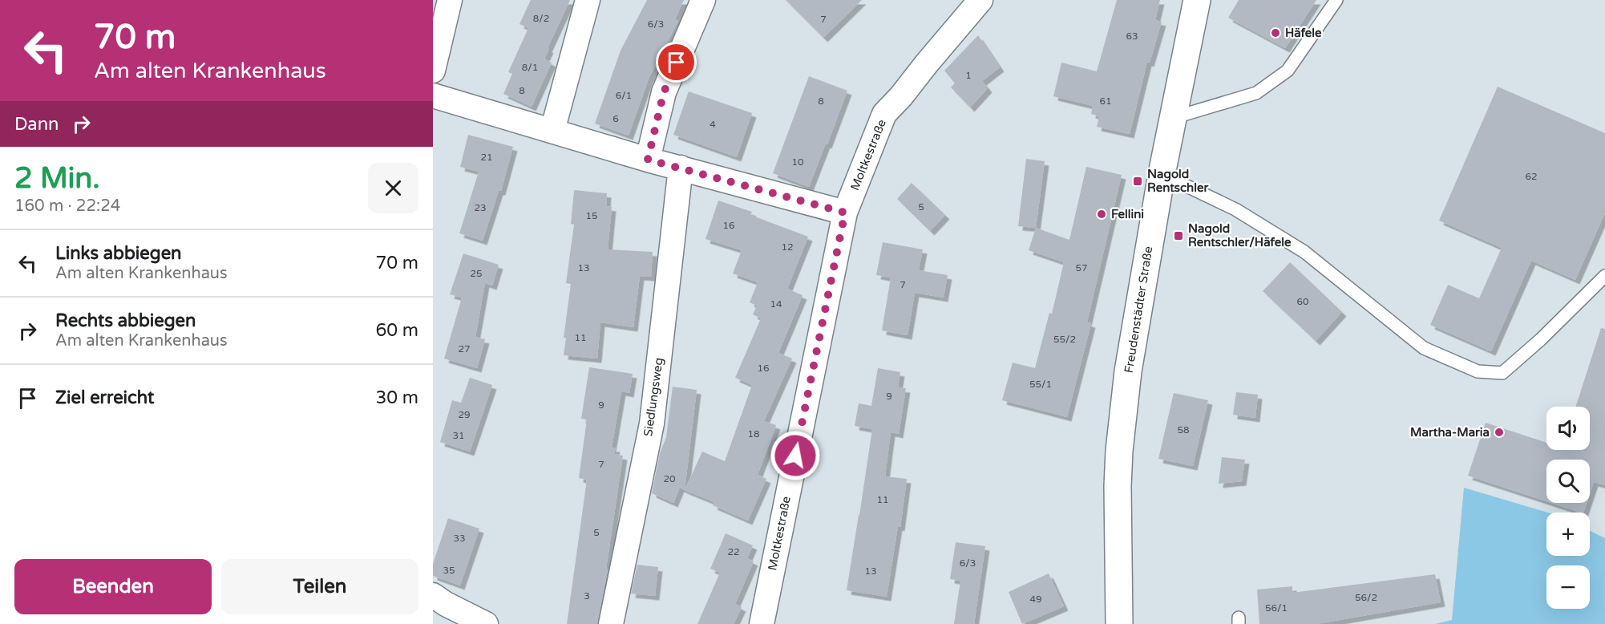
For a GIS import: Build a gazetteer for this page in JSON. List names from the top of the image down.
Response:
{
  "streets": {
    "street": ["Moltkestraße", "Freudenstädter Straße", "Siedlungsweg"]
  },
  "places": {
    "other": ["Häfele", "Fellini", "Martha-Maria"],
    "transit": ["Nagold Rentschler", "Nagold Rentschler/Häfele"]
  },
  "house_numbers": [
    "8/2",
    "7",
    "6/3",
    "63",
    "8/1",
    "1",
    "8",
    "6/1",
    "8",
    "61",
    "6",
    "4",
    "21",
    "10",
    "62",
    "5",
    "23",
    "15",
    "16",
    "12",
    "13",
    "57",
    "25",
    "7",
    "60",
    "14",
    "11",
    "55/2",
    "27",
    "16",
    "55/1",
    "9",
    "9",
    "29",
    "58",
    "18",
    "31",
    "7",
    "20",
    "11",
    "5",
    "33",
    "22",
    "6/3",
    "35",
    "13",
    "3",
    "56/2",
    "49",
    "56/1"
  ],
  "page": {
    "turn": ["70 m", "Am alten Krankenhaus"],
    "then": "Dann",
    "heading": ["2 Min.", "160 m · 22:24"],
    "list": [
      {
        "name": "Links abbiegen",
        "note": "Am alten Krankenhaus",
        "value": "70 m"
      },
      {
        "name": "Rechts abbiegen",
        "note": "Am alten Krankenhaus",
        "value": "60 m"
      },
      {
        "name": "Ziel erreicht",
        "value": "30 m"
      }
    ],
    "map_buttons": ["+", "−"],
    "buttons": ["Beenden", "Teilen"]
  }
}
